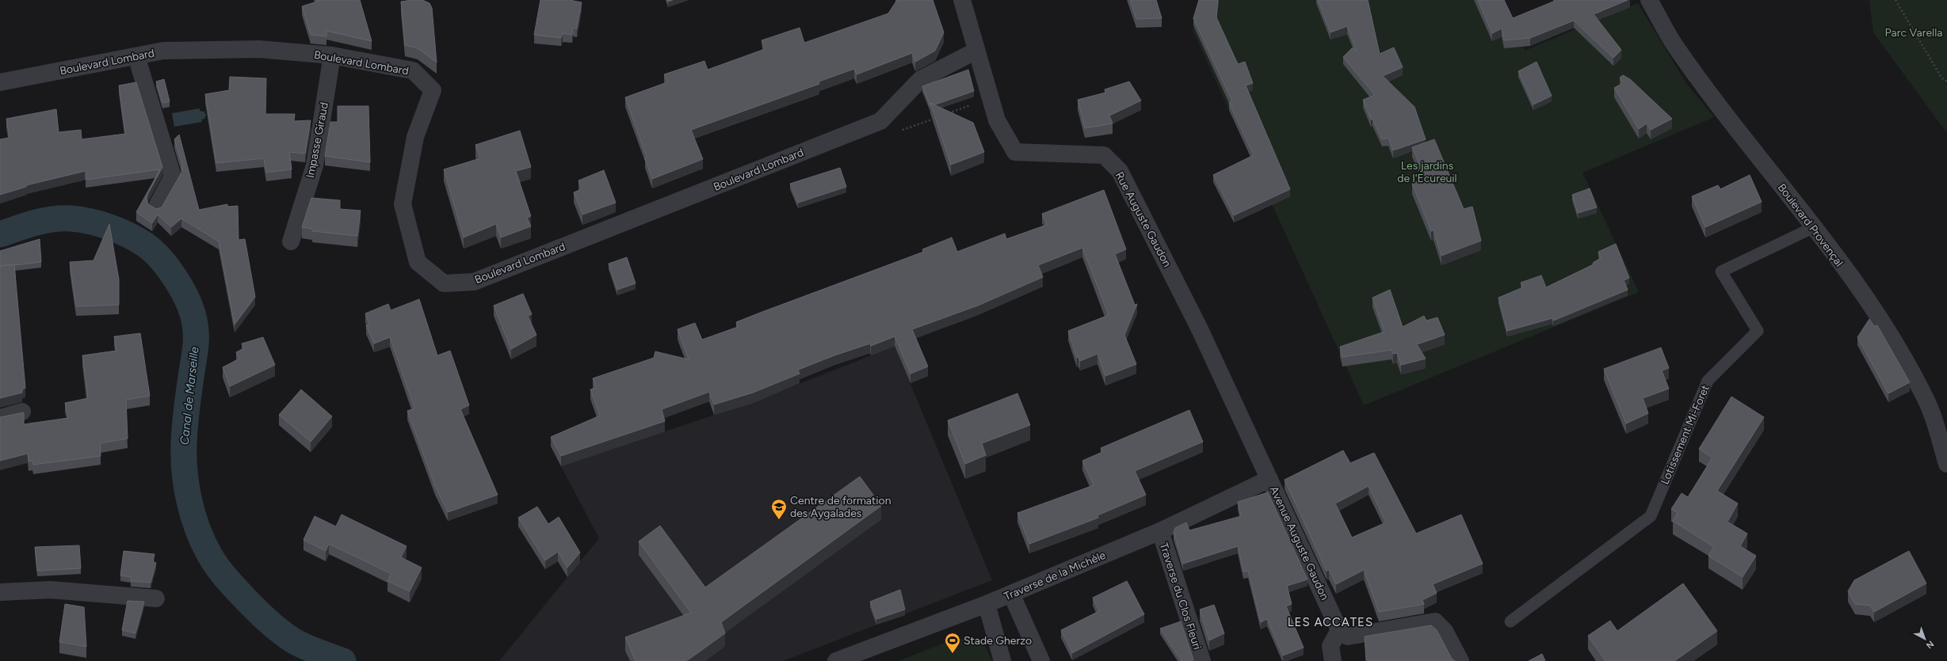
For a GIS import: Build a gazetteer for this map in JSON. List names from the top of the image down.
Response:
{
  "streets": {
    "street": [
      "Boulevard Lombard",
      "Impasse Giraud",
      "Rue Auguste Gaudon",
      "Boulevard Provençal",
      "Avenue Auguste Gaudon",
      "Traverse de la Michèle",
      "Traverse du Clos Fleuri"
    ],
    "lane": ["Lotissement Mi-Foret"]
  },
  "crossings": [
    ["Boulevard Lombard", "Impasse Giraud"],
    ["Boulevard Lombard", "Rue Auguste Gaudon"],
    ["Rue Auguste Gaudon", "Avenue Auguste Gaudon"],
    ["Rue Auguste Gaudon", "Traverse de la Michèle"],
    ["Boulevard Provençal", "Lotissement Mi-Foret"],
    ["Avenue Auguste Gaudon", "Traverse de la Michèle"],
    ["Traverse de la Michèle", "Traverse du Clos Fleuri"]
  ],
  "districts": ["LES ACCATES"],
  "water": ["Canal de Marseille"],
  "parks": ["Parc Varella", "Les jardins de l'Ecureuil"],
  "places": {
    "school or university": ["Centre de formation des Aygalades"],
    "sports": ["Stade Gherzo"]
  },
  "north": "bottom right"
}
